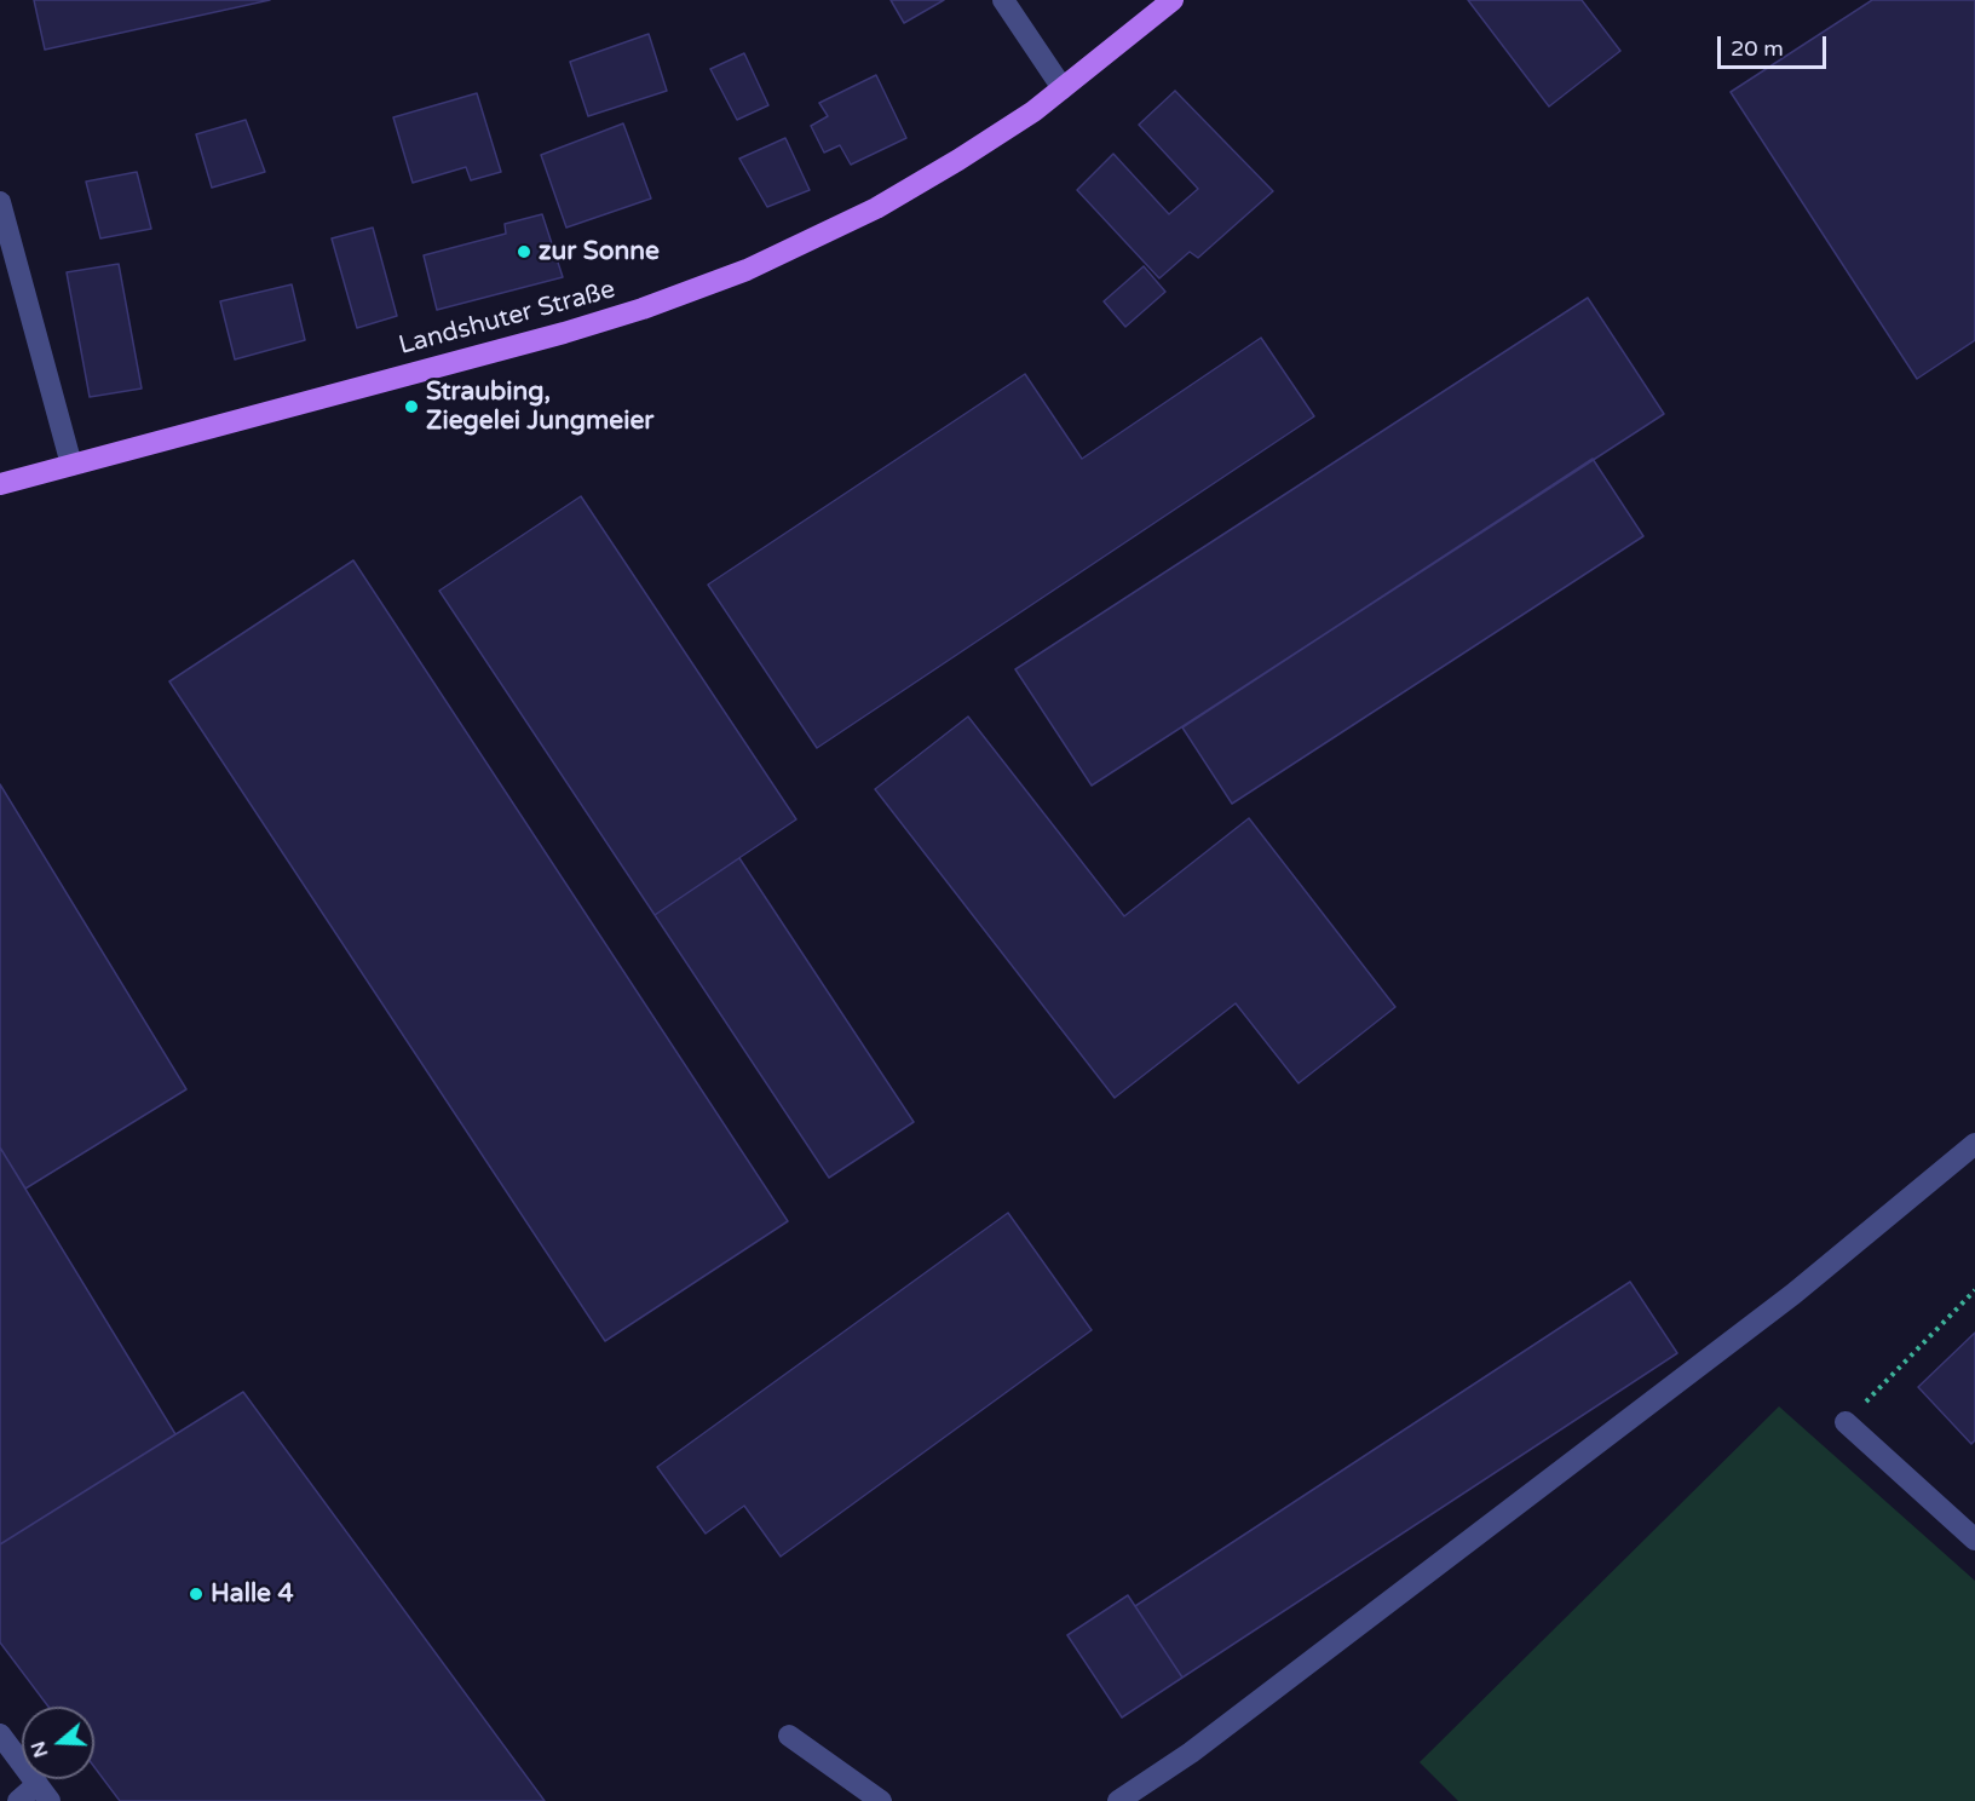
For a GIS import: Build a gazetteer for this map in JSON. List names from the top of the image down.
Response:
{
  "streets": {
    "main road": ["Landshuter Straße"]
  },
  "places": ["zur Sonne", "Straubing, Ziegelei Jungmeier", "Halle 4"],
  "scale_bar": "20 m",
  "north": "left"
}
